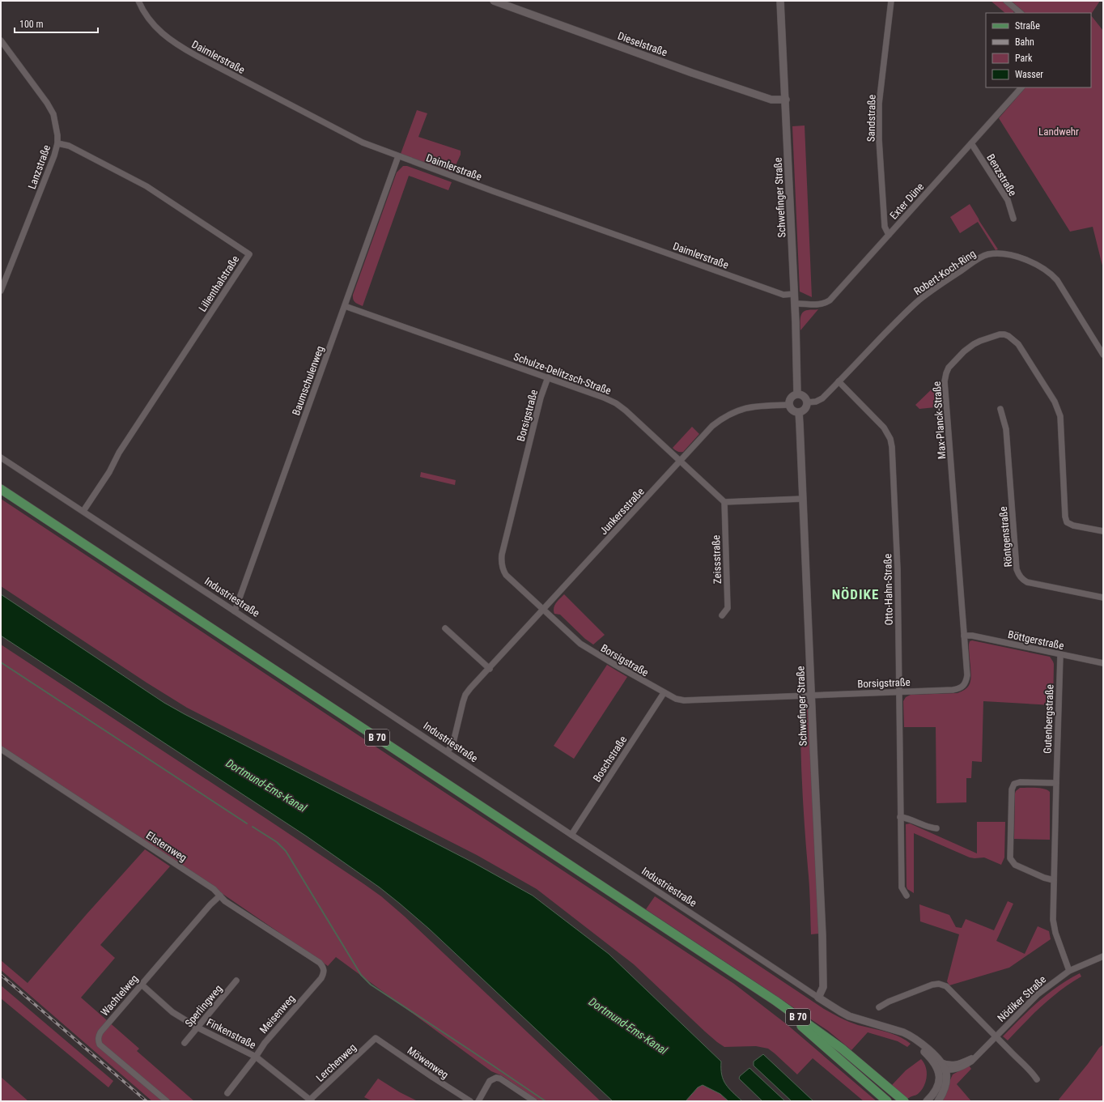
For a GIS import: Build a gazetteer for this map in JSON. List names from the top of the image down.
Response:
{
  "streets": {
    "main road": ["B 70"],
    "street": [
      "Dieselstraße",
      "Daimlerstraße",
      "Sandstraße",
      "Lanzstraße",
      "Benzstraße",
      "Schwefinger Straße",
      "Exter Düne",
      "Robert-Koch-Ring",
      "Lilienthalstraße",
      "Schulze-Delitzsch-Straße",
      "Baumschulenweg",
      "Borsigstraße",
      "Max-Planck-Straße",
      "Junkersstraße",
      "Röntgenstraße",
      "Zeissstraße",
      "Otto-Hahn-Straße",
      "Industriestraße",
      "Böttgerstraße",
      "Gutenbergstraße",
      "Boschstraße",
      "Elsternweg",
      "Wachtelweg",
      "Nödiker Straße",
      "Sperlingweg",
      "Meisenweg",
      "Finkenstraße",
      "Lerchenweg",
      "Möwenweg"
    ]
  },
  "crossings": [
    ["Dieselstraße", "Schwefinger Straße"],
    ["Daimlerstraße", "Schwefinger Straße"],
    ["Daimlerstraße", "Baumschulenweg"],
    ["Sandstraße", "Exter Düne"],
    ["Lanzstraße", "Lilienthalstraße"],
    ["Benzstraße", "Exter Düne"],
    ["Schwefinger Straße", "Exter Düne"],
    ["Schwefinger Straße", "Robert-Koch-Ring"],
    ["Schwefinger Straße", "Borsigstraße"],
    ["Schwefinger Straße", "Junkersstraße"],
    ["Schwefinger Straße", "Industriestraße"],
    ["Robert-Koch-Ring", "Junkersstraße"],
    ["Robert-Koch-Ring", "Otto-Hahn-Straße"],
    ["Lilienthalstraße", "Industriestraße"],
    ["Schulze-Delitzsch-Straße", "Baumschulenweg"],
    ["Schulze-Delitzsch-Straße", "Borsigstraße"],
    ["Schulze-Delitzsch-Straße", "Junkersstraße"],
    ["Schulze-Delitzsch-Straße", "Zeissstraße"],
    ["Baumschulenweg", "Industriestraße"],
    ["Borsigstraße", "Max-Planck-Straße"],
    ["Borsigstraße", "Junkersstraße"],
    ["Borsigstraße", "Otto-Hahn-Straße"],
    ["Borsigstraße", "Boschstraße"],
    ["Max-Planck-Straße", "Böttgerstraße"],
    ["Junkersstraße", "Industriestraße"],
    ["Industriestraße", "Boschstraße"],
    ["Industriestraße", "Nödiker Straße"],
    ["Böttgerstraße", "Gutenbergstraße"],
    ["Gutenbergstraße", "Nödiker Straße"],
    ["Elsternweg", "Wachtelweg"],
    ["Elsternweg", "Meisenweg"],
    ["Wachtelweg", "Finkenstraße"],
    ["Sperlingweg", "Finkenstraße"],
    ["Meisenweg", "Finkenstraße"],
    ["Finkenstraße", "Lerchenweg"],
    ["Lerchenweg", "Möwenweg"]
  ],
  "districts": ["NÖDIKE"],
  "water": ["Dortmund-Ems-Kanal"],
  "parks": ["Landwehr"],
  "legend": [
    "Straße",
    "Bahn",
    "Park",
    "Wasser"
  ],
  "scale_bar": "100 m"
}
